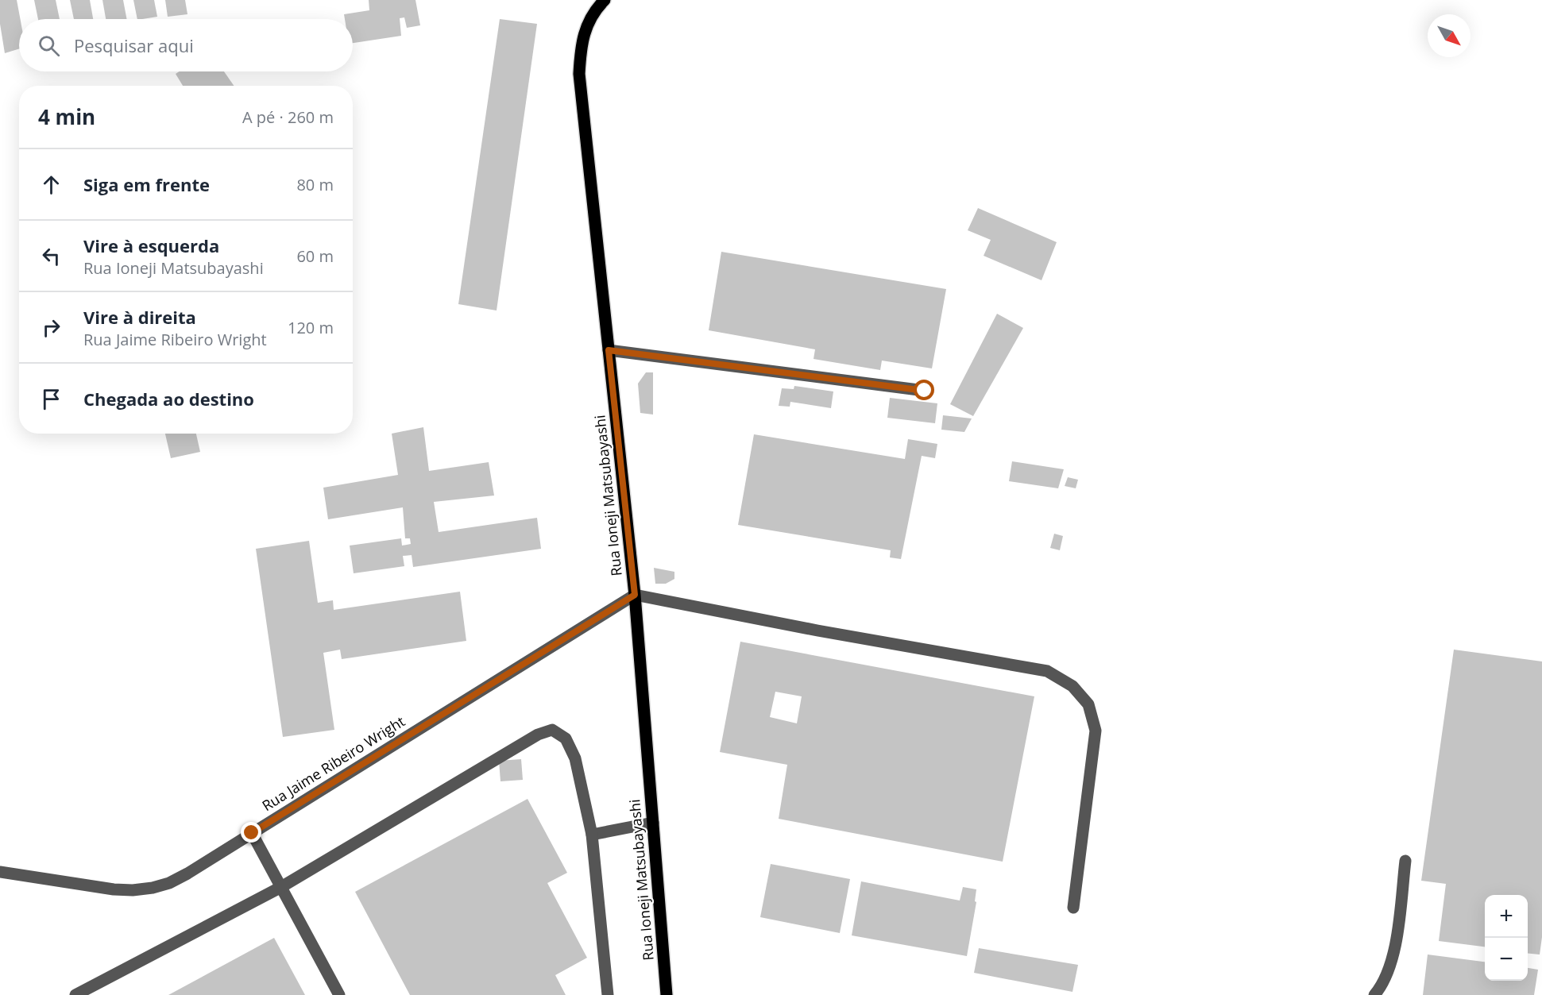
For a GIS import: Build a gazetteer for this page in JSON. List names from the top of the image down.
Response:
{
  "streets": {
    "main road": ["Rua Ioneji Matsubayashi"],
    "street": ["Rua Jaime Ribeiro Wright"]
  },
  "crossings": [
    ["Rua Ioneji Matsubayashi", "Rua Jaime Ribeiro Wright"]
  ],
  "north": "bottom right",
  "page": {
    "search": "Pesquisar aqui",
    "heading": ["4 min", "A pé · 260 m"],
    "list": [
      ["Siga em frente", "80 m"],
      ["Vire à esquerda", "Rua Ioneji Matsubayashi", "60 m"],
      ["Vire à direita", "Rua Jaime Ribeiro Wright", "120 m"],
      "Chegada ao destino"
    ],
    "map_buttons": ["+", "−"]
  }
}
